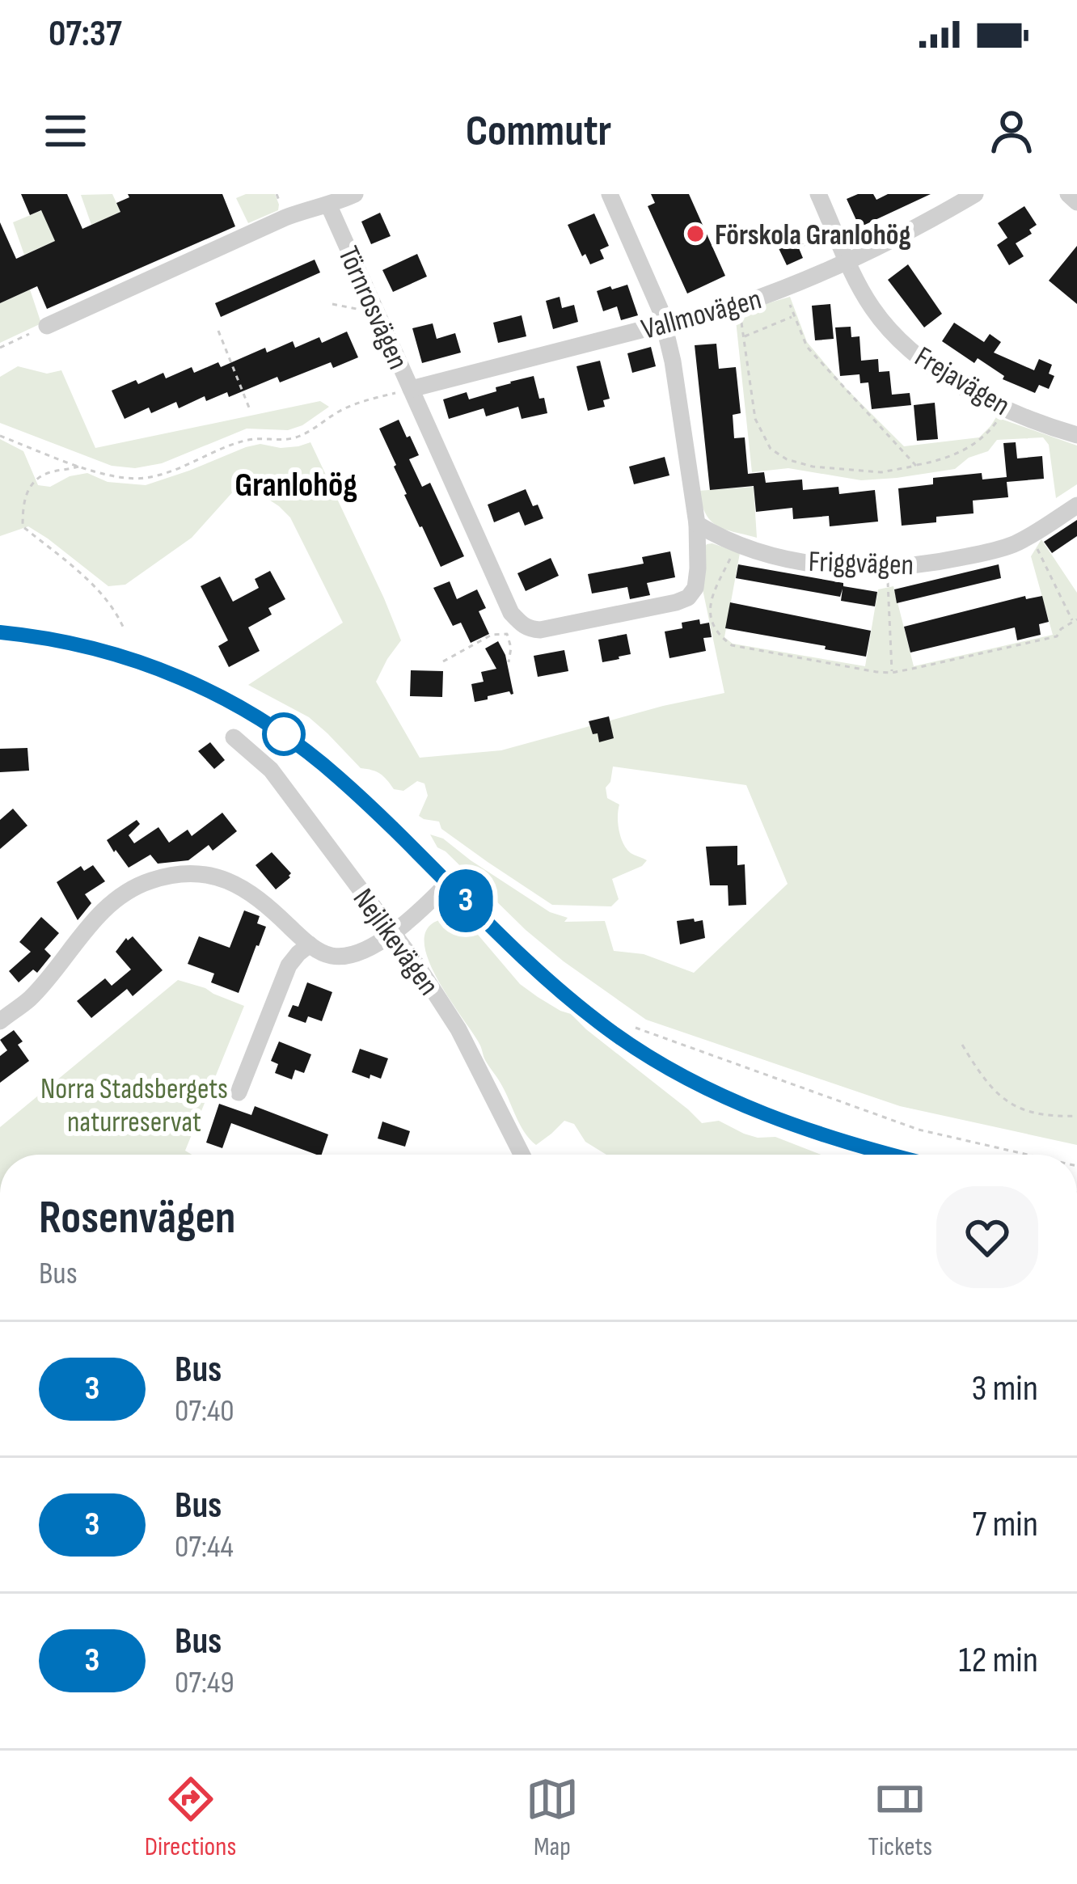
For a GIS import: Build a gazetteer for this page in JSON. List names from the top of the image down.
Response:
{
  "streets": {
    "street": [
      "Törnrosvägen",
      "Vallmovägen",
      "Frejavägen",
      "Friggvägen",
      "Nejlikevägen"
    ]
  },
  "crossings": [
    ["Törnrosvägen", "Vallmovägen"],
    ["Törnrosvägen", "Friggvägen"],
    ["Vallmovägen", "Frejavägen"]
  ],
  "districts": ["Granlohög"],
  "parks": ["Norra Stadsbergets naturreservat"],
  "places": ["Förskola Granlohög"],
  "lines": ["bus line 3"],
  "page": {
    "status": "07:37",
    "header": "Commutr",
    "on_map": "3",
    "heading": ["Rosenvägen", "Bus"],
    "list": [
      {
        "mark": "3",
        "name": "Bus",
        "note": "07:40",
        "value": "3 min"
      },
      {
        "mark": "3",
        "name": "Bus",
        "note": "07:44",
        "value": "7 min"
      },
      {
        "mark": "3",
        "name": "Bus",
        "note": "07:49",
        "value": "12 min"
      }
    ],
    "tabs": ["Directions", "Map", "Tickets"]
  }
}
